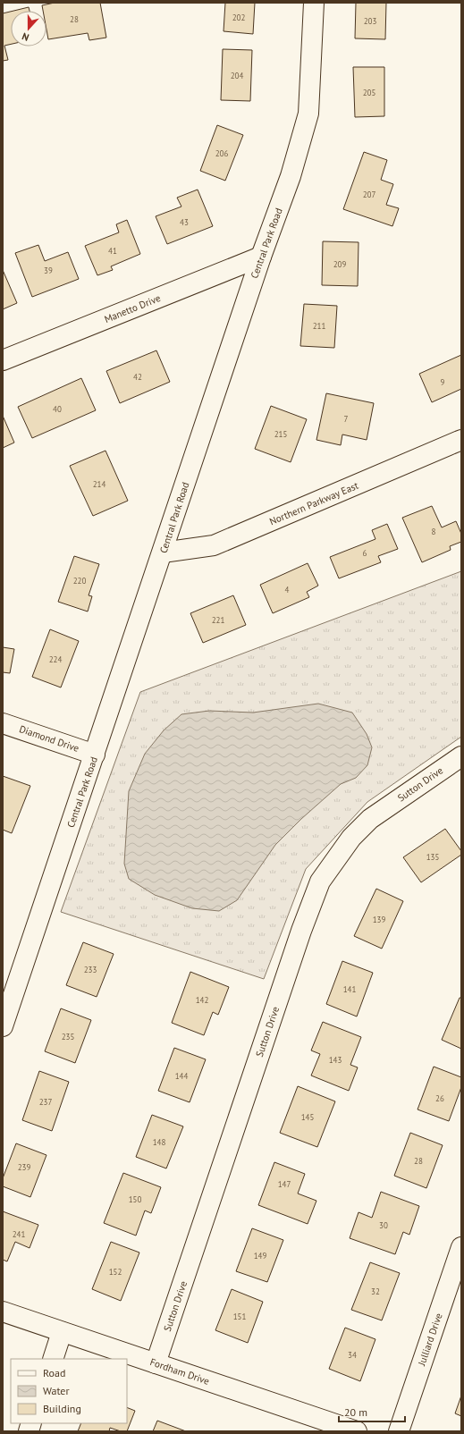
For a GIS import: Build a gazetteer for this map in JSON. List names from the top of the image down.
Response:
{
  "streets": {
    "street": [
      "Central Park Road",
      "Manetto Drive",
      "Northern Parkway East",
      "Diamond Drive",
      "Sutton Drive",
      "Julliard Drive",
      "Fordham Drive"
    ]
  },
  "crossings": [
    ["Central Park Road", "Manetto Drive"],
    ["Central Park Road", "Northern Parkway East"],
    ["Central Park Road", "Diamond Drive"],
    ["Sutton Drive", "Fordham Drive"]
  ],
  "house_numbers": [
    "202",
    "28",
    "203",
    "204",
    "205",
    "206",
    "207",
    "43",
    "41",
    "209",
    "39",
    "211",
    "42",
    "9",
    "40",
    "7",
    "215",
    "214",
    "8",
    "6",
    "220",
    "4",
    "221",
    "224",
    "135",
    "139",
    "233",
    "141",
    "142",
    "235",
    "143",
    "144",
    "26",
    "237",
    "145",
    "148",
    "28",
    "239",
    "147",
    "150",
    "30",
    "241",
    "149",
    "152",
    "32",
    "151",
    "34"
  ],
  "legend": ["Road", "Water", "Building"],
  "scale_bar": "20 m",
  "north": "bottom"
}
